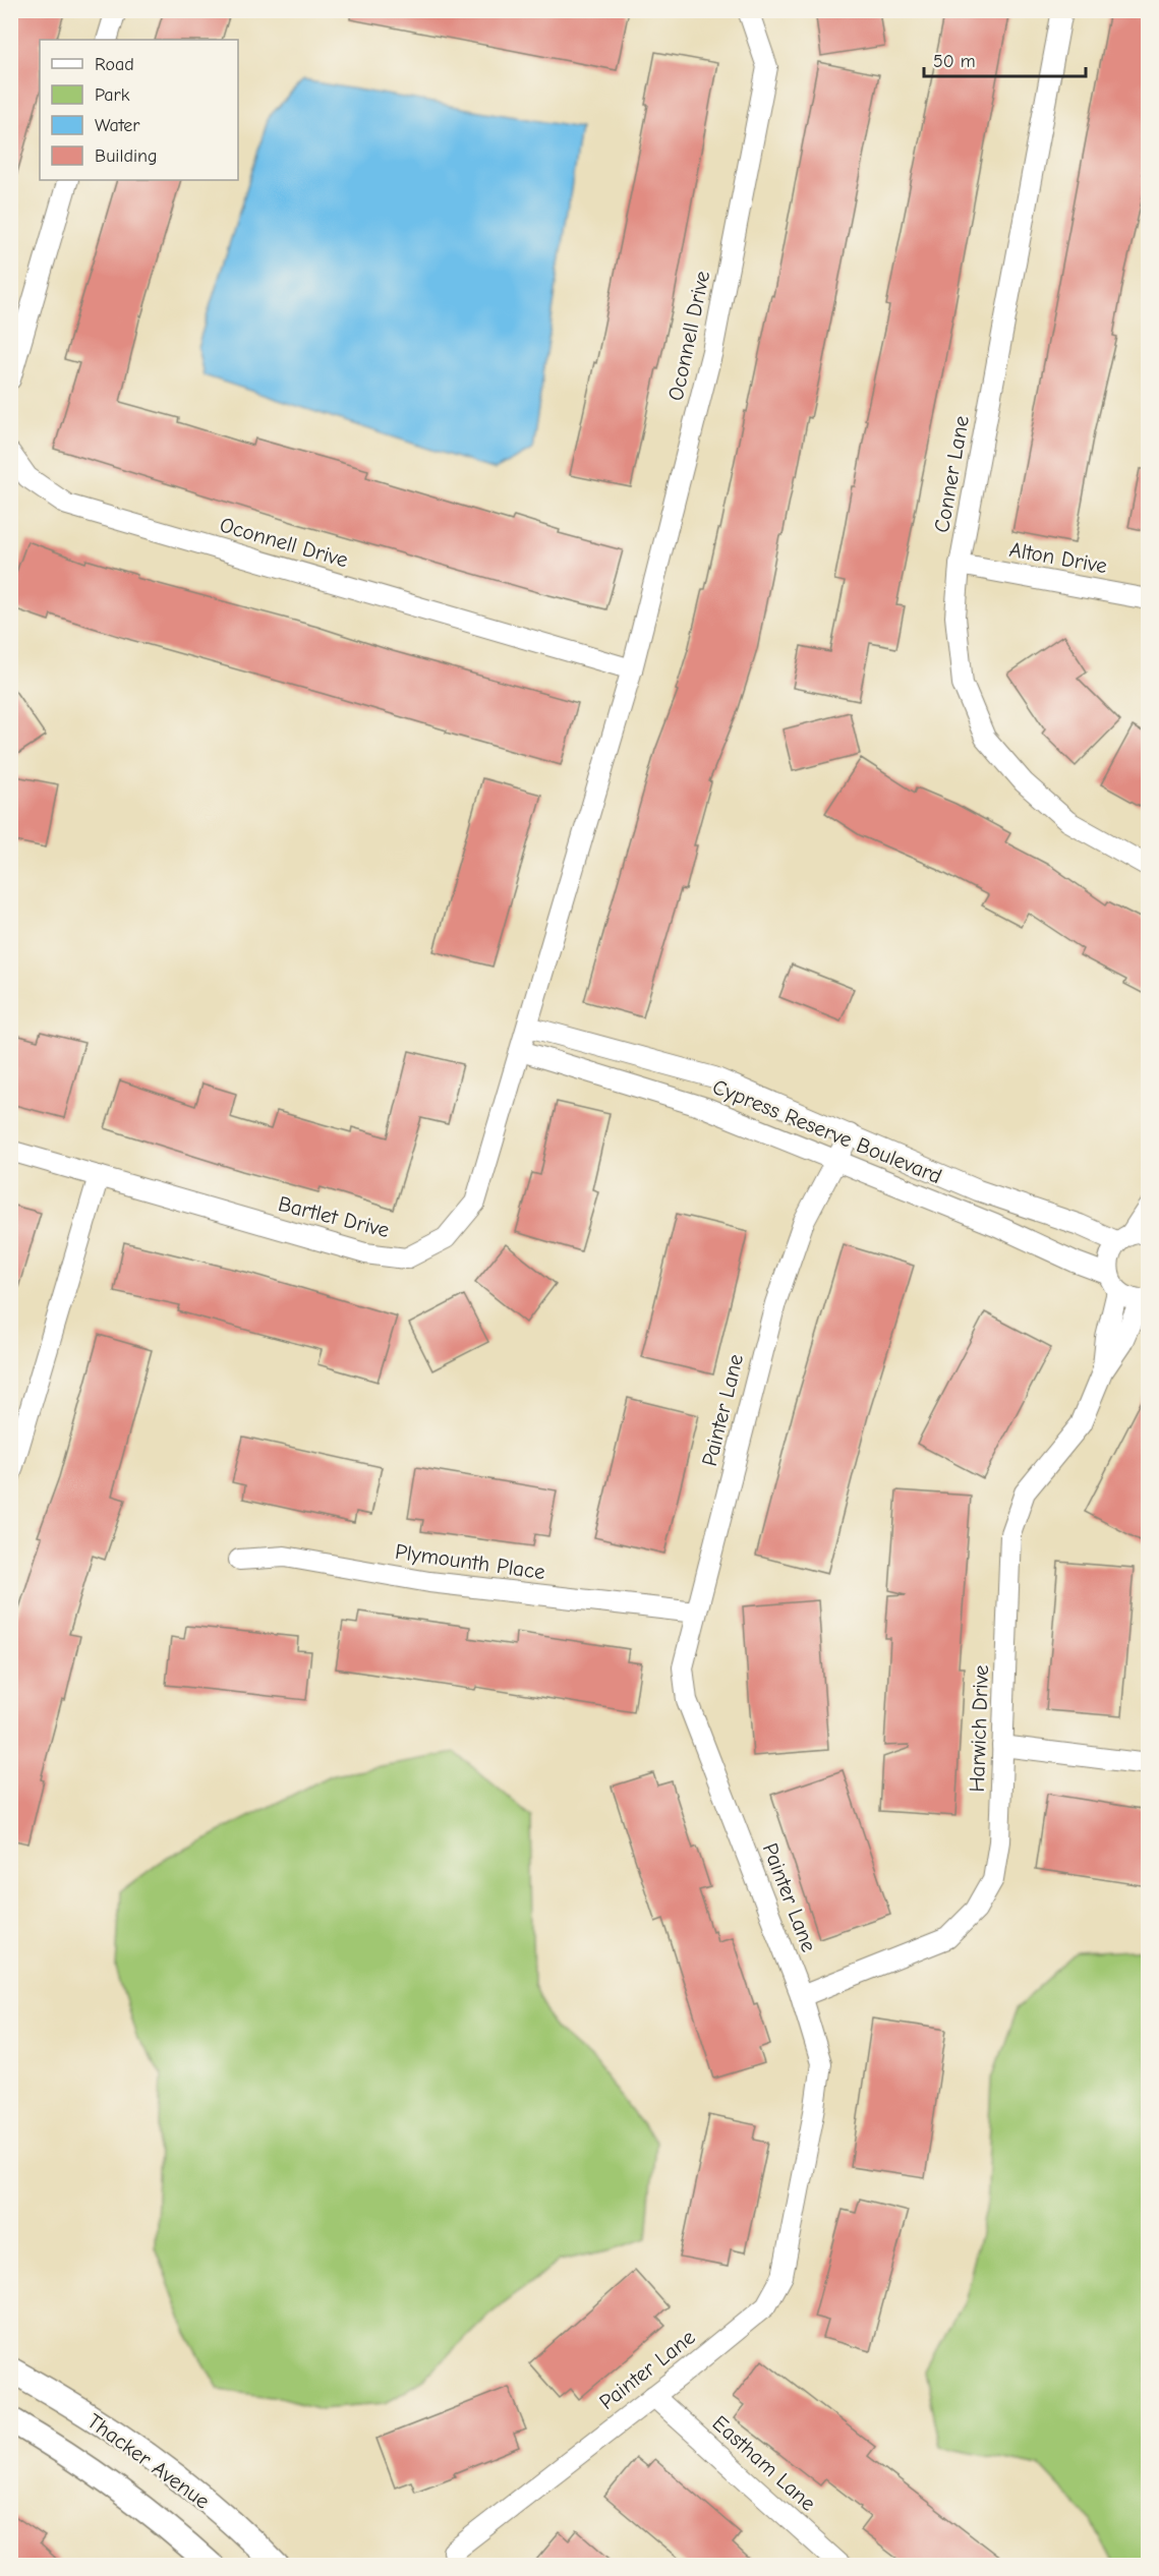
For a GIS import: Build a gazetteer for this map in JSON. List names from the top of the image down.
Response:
{
  "streets": {
    "street": [
      "Oconnell Drive",
      "Conner Lane",
      "Alton Drive",
      "Cypress Reserve Boulevard",
      "Bartlet Drive",
      "Painter Lane",
      "Plymounth Place",
      "Harwich Drive",
      "Thacker Avenue",
      "Eastham Lane"
    ]
  },
  "crossings": [
    ["Oconnell Drive", "Cypress Reserve Boulevard"],
    ["Oconnell Drive", "Bartlet Drive"],
    ["Conner Lane", "Alton Drive"],
    ["Cypress Reserve Boulevard", "Bartlet Drive"],
    ["Cypress Reserve Boulevard", "Painter Lane"],
    ["Cypress Reserve Boulevard", "Harwich Drive"],
    ["Painter Lane", "Plymounth Place"],
    ["Painter Lane", "Harwich Drive"],
    ["Painter Lane", "Eastham Lane"]
  ],
  "legend": [
    "Road",
    "Park",
    "Water",
    "Building"
  ],
  "scale_bar": "50 m"
}
